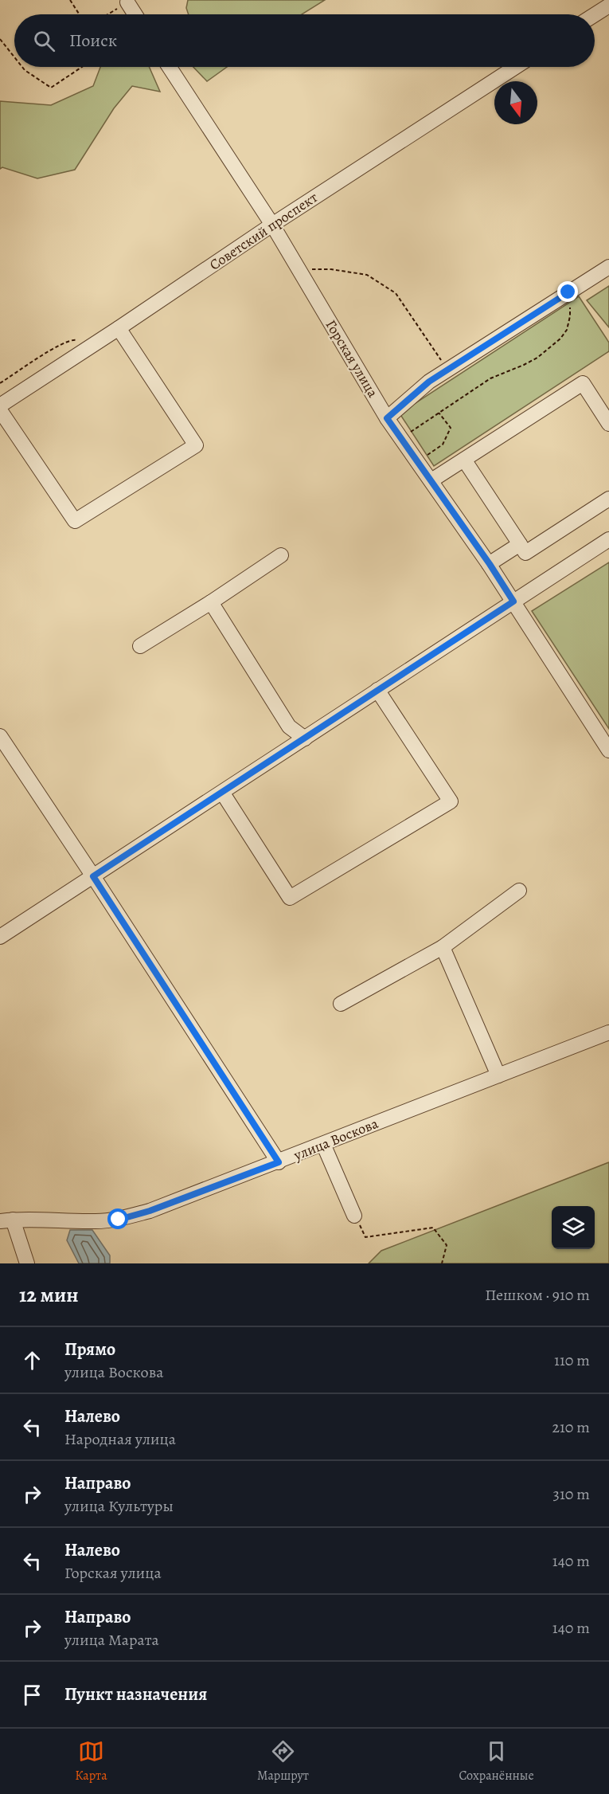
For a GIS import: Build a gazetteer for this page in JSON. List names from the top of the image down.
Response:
{
  "streets": {
    "street": ["Советский проспект", "Горская улица", "улица Воскова"]
  },
  "crossings": [
    ["Советский проспект", "Горская улица"]
  ],
  "north": "bottom",
  "page": {
    "search": "Поиск",
    "heading": ["12 мин", "Пешком · 910 m"],
    "list": [
      ["Прямо", "улица Воскова", "110 m"],
      ["Налево", "Народная улица", "210 m"],
      ["Направо", "улица Культуры", "310 m"],
      ["Налево", "Горская улица", "140 m"],
      ["Направо", "улица Марата", "140 m"],
      "Пункт назначения"
    ],
    "nav": ["Карта", "Маршрут", "Сохранённые"]
  }
}
